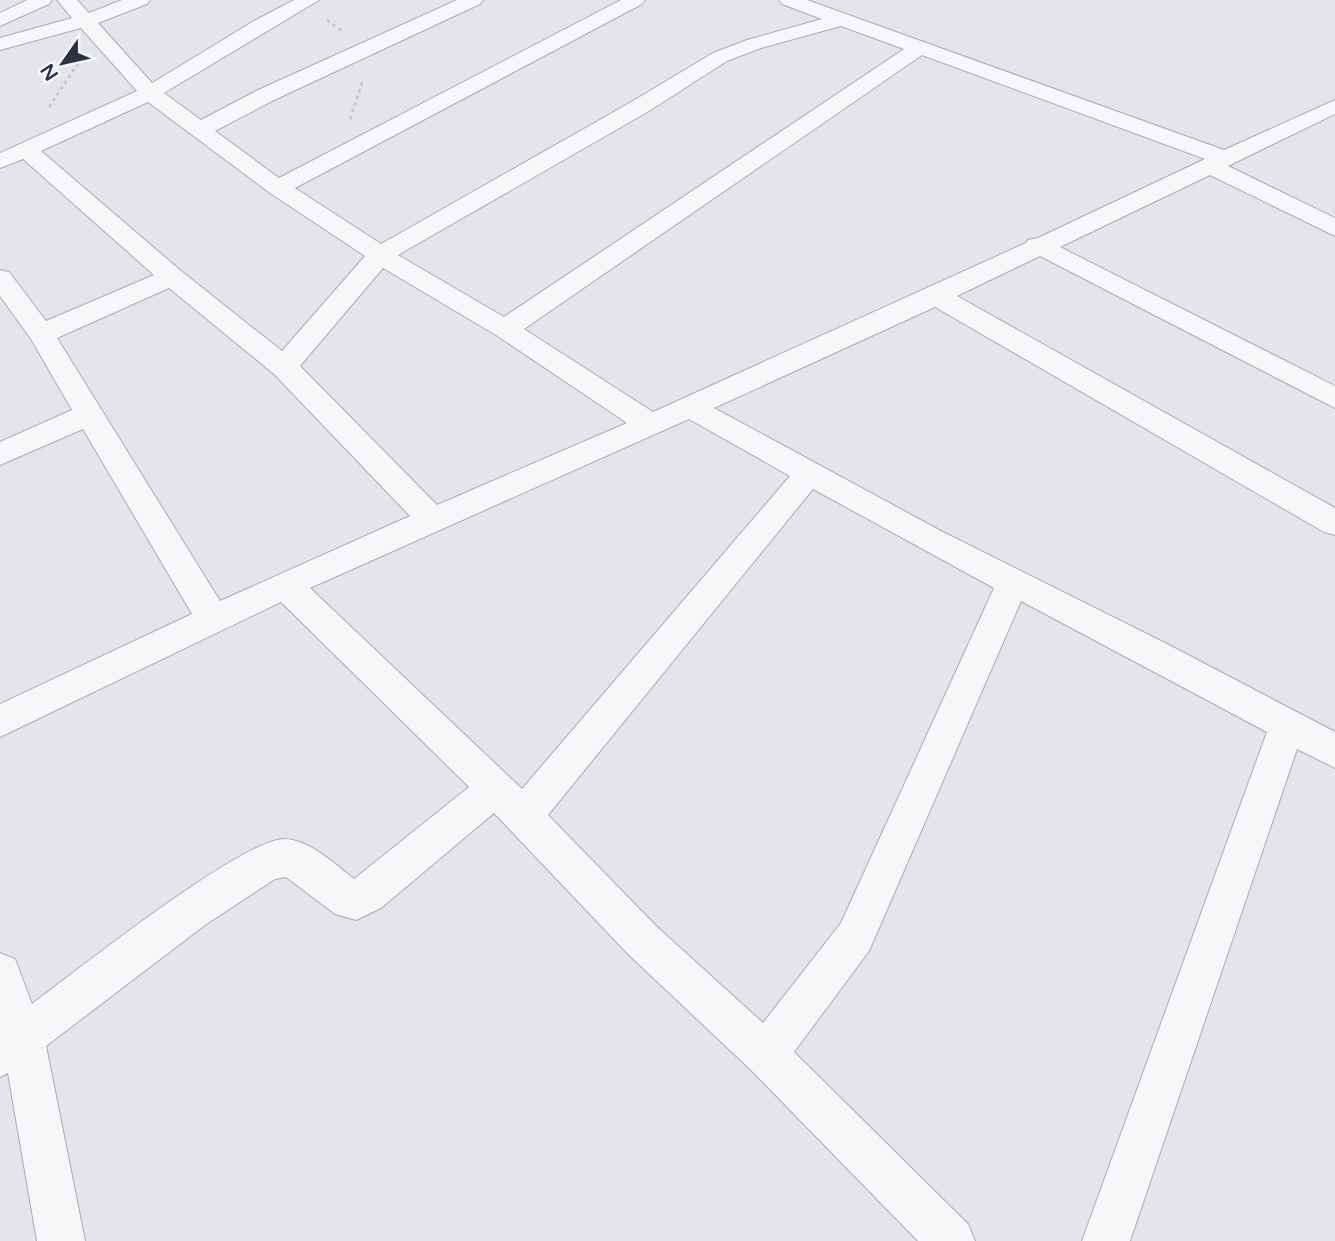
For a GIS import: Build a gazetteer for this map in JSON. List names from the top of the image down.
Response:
{
  "north": "bottom left"
}
